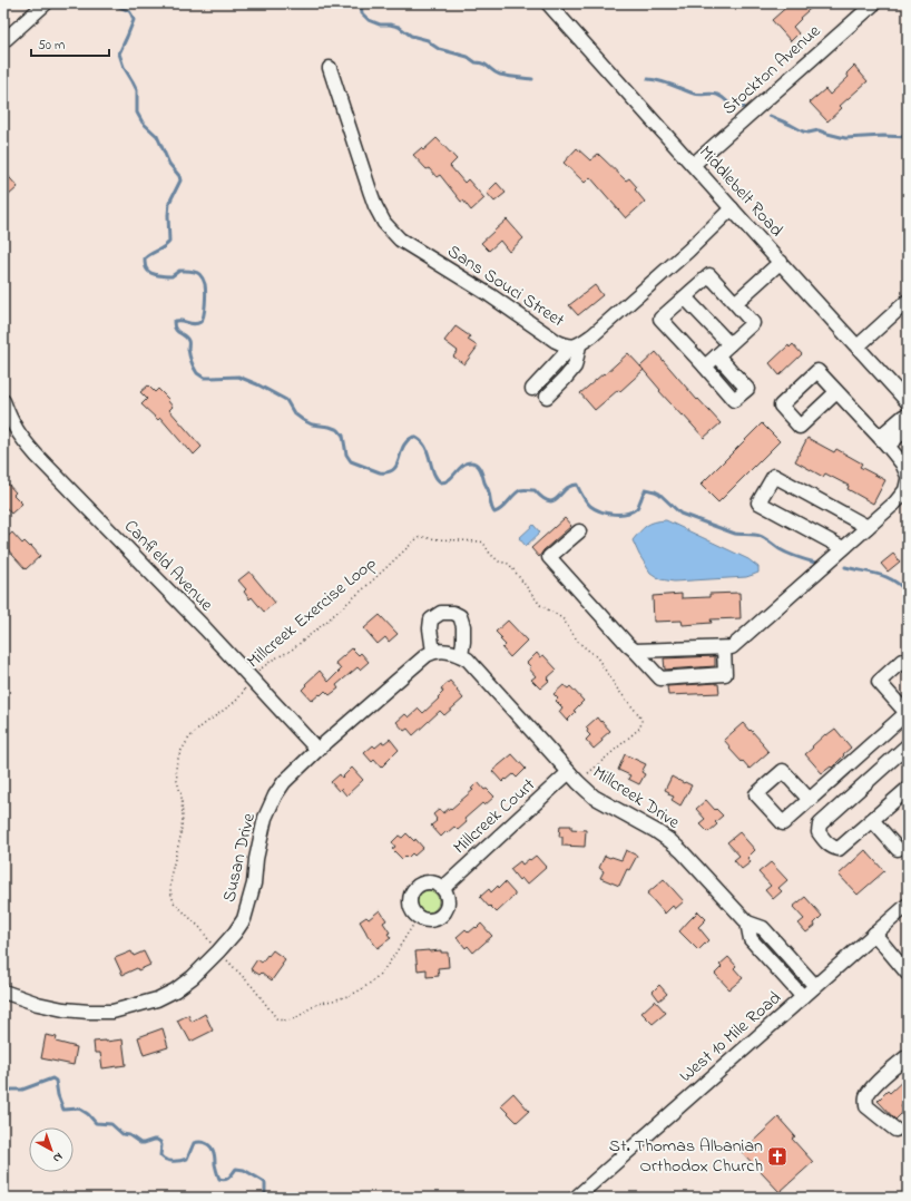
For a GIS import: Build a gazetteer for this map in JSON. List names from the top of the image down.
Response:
{
  "streets": {
    "street": [
      "Stockton Avenue",
      "Middlebelt Road",
      "Sans Souci Street",
      "Canfield Avenue",
      "Millcreek Drive",
      "Millcreek Court",
      "Susan Drive",
      "West 10 Mile Road"
    ],
    "path": ["Millcreek Exercise Loop"]
  },
  "crossings": [
    ["Stockton Avenue", "Middlebelt Road"],
    ["Middlebelt Road", "Sans Souci Street"],
    ["Canfield Avenue", "Millcreek Exercise Loop"],
    ["Canfield Avenue", "Susan Drive"],
    ["Millcreek Exercise Loop", "Millcreek Drive"],
    ["Millcreek Exercise Loop", "Millcreek Court"],
    ["Millcreek Exercise Loop", "Susan Drive"],
    ["Millcreek Drive", "Millcreek Court"],
    ["Millcreek Drive", "Susan Drive"],
    ["Millcreek Drive", "West 10 Mile Road"]
  ],
  "places": {
    "church": ["St. Thomas Albanian Orthodox Church"]
  },
  "scale_bar": "50 m",
  "north": "bottom right"
}
